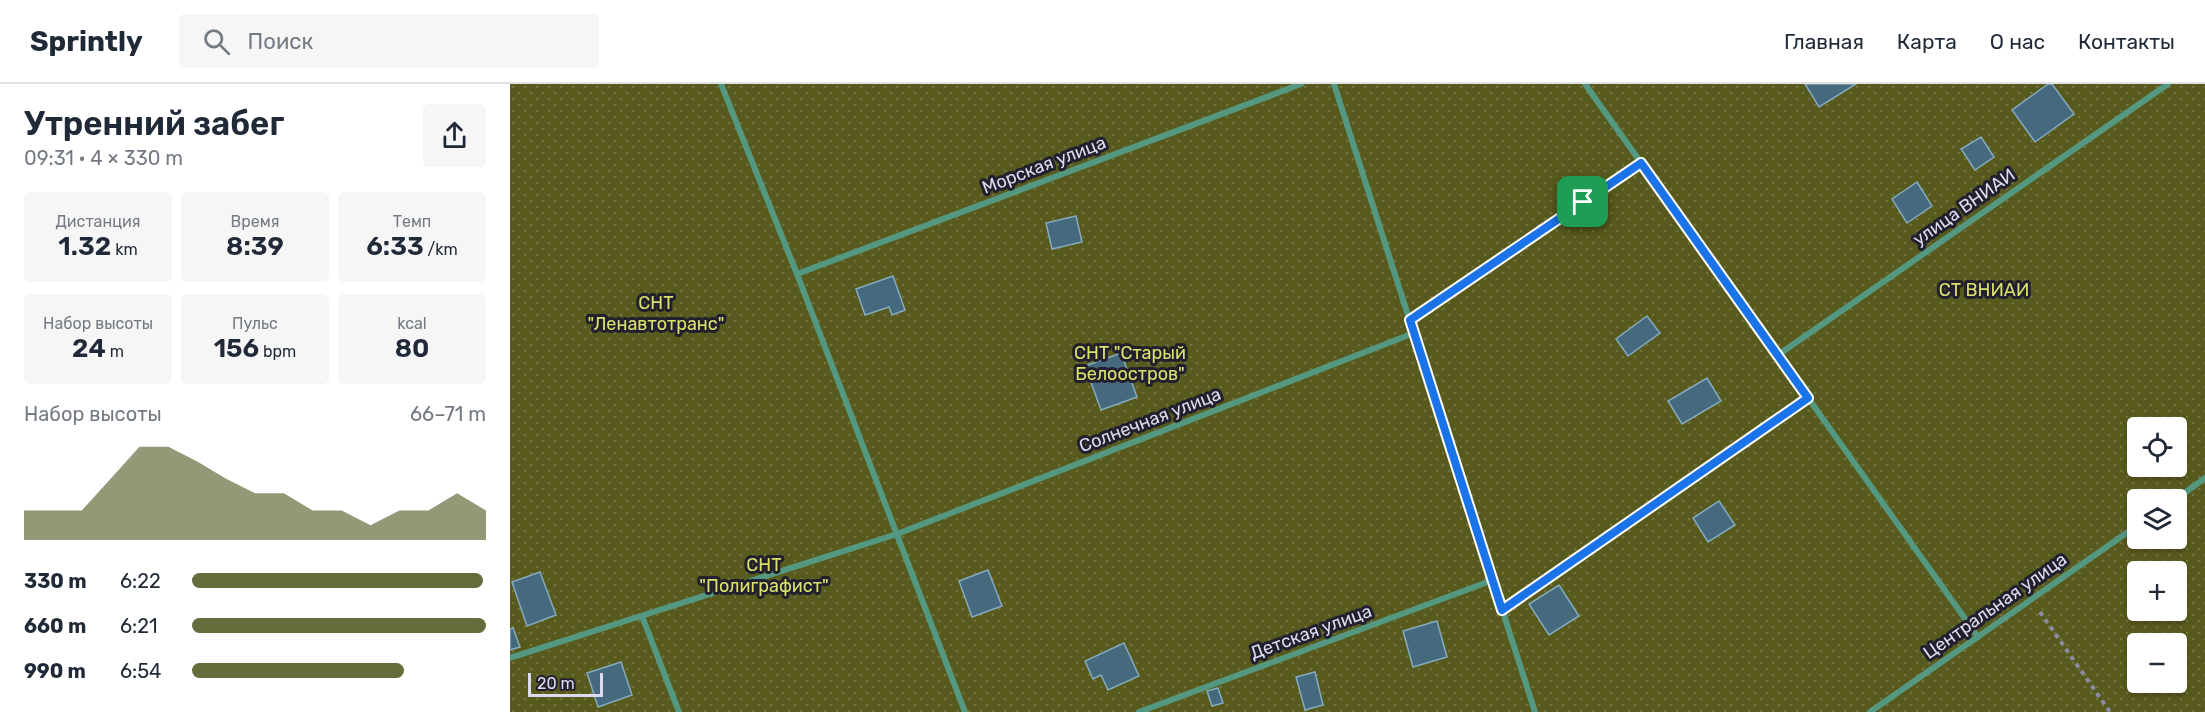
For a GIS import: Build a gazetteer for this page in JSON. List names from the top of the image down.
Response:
{
  "streets": {
    "street": [
      "Морская улица",
      "улица ВНИАИ",
      "Солнечная улица",
      "Центральная улица",
      "Детская улица"
    ]
  },
  "parks": [
    "СТ ВНИАИ",
    "СНТ \"Ленавтотранс\"",
    "СНТ \"Старый Белоостров\"",
    "СНТ \"Полиграфист\""
  ],
  "scale_bar": "20 m",
  "page": {
    "header": "Sprintly",
    "search": "Поиск",
    "nav": [
      "Главная",
      "Карта",
      "О нас",
      "Контакты"
    ],
    "heading": ["Утренний забег", "09:31 · 4 × 330 m"],
    "stats": [
      ["Дистанция", "1.32 km"],
      ["Время", "8:39"],
      ["Темп", "6:33 /km"],
      ["Набор высоты", "24 m"],
      ["Пульс", "156 bpm"],
      ["kcal", "80"]
    ],
    "chart": ["Набор высоты", "66–71 m"],
    "map_buttons": ["+", "−"],
    "list": [
      {
        "name": "330 m",
        "note": "6:22"
      },
      {
        "name": "660 m",
        "note": "6:21"
      },
      {
        "name": "990 m",
        "note": "6:54"
      }
    ],
    "scale": "20 m"
  }
}
